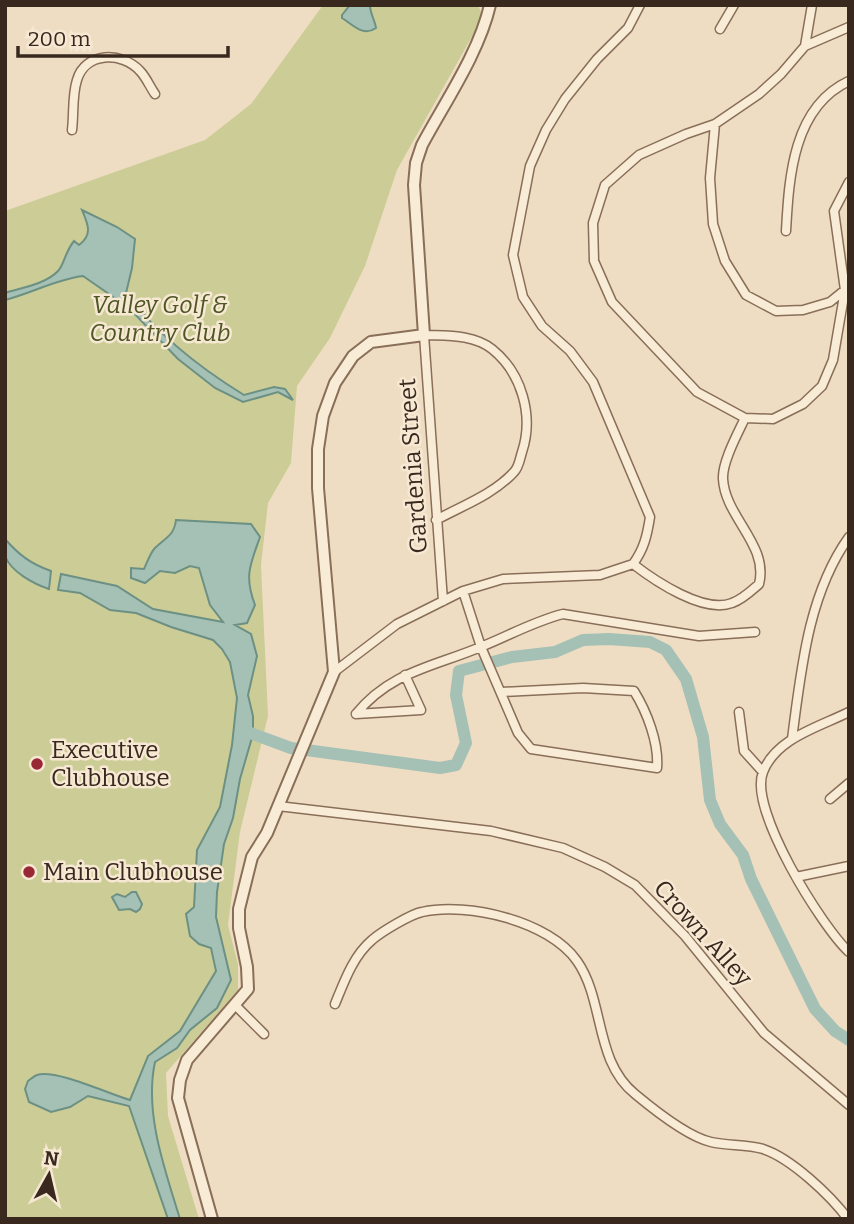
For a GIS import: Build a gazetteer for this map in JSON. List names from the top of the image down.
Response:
{
  "streets": {
    "street": ["Gardenia Street", "Crown Alley"]
  },
  "parks": ["Valley Golf & Country Club"],
  "places": ["Executive Clubhouse", "Main Clubhouse"],
  "scale_bar": "200 m",
  "north": "top"
}
